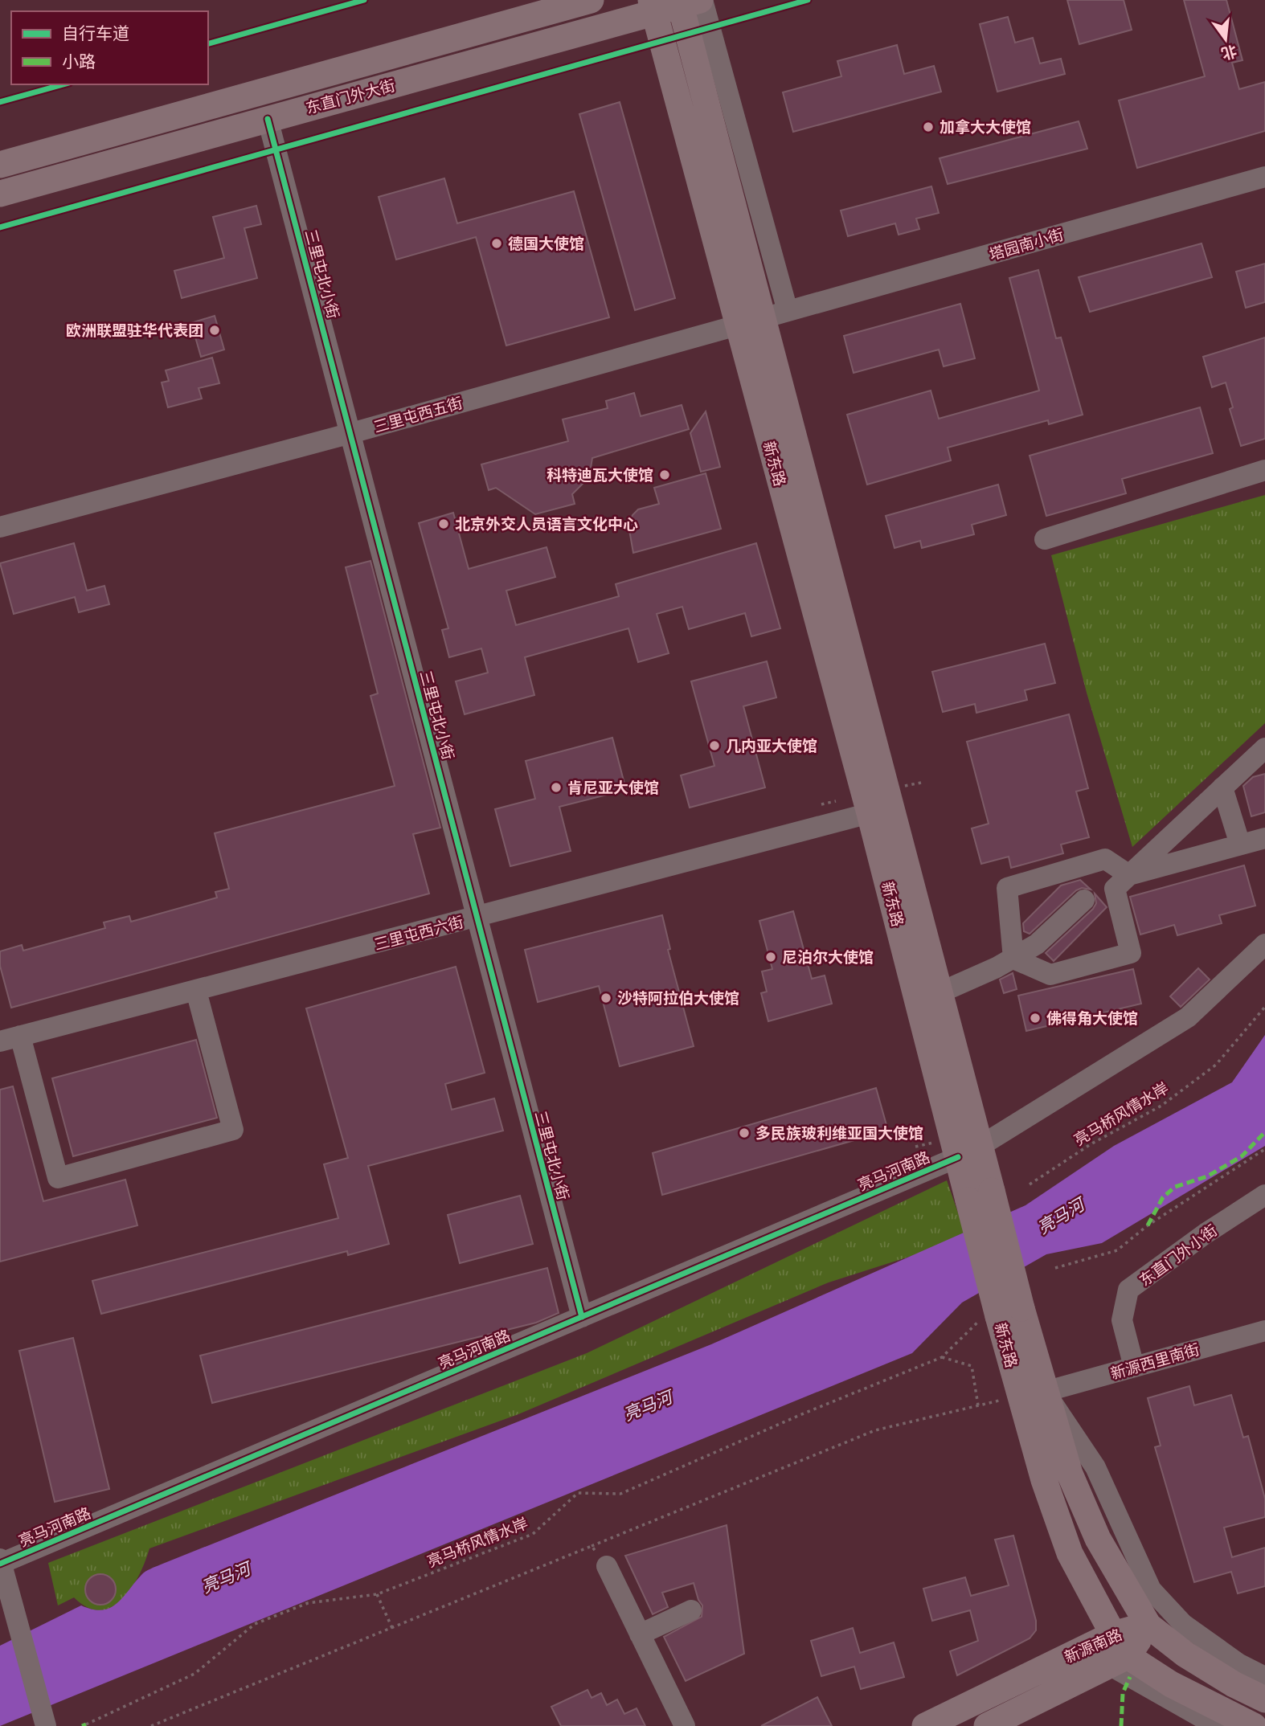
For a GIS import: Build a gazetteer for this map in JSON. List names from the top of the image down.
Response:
{
  "streets": {
    "main road": ["东直门外大街", "新东路", "新源南路"],
    "street": [
      "塔园南小街",
      "三里屯北小街",
      "三里屯西五街",
      "三里屯西六街",
      "亮马河南路",
      "东直门外小街",
      "新源西里南街"
    ],
    "path": ["亮马桥风情水岸"]
  },
  "crossings": [
    ["东直门外大街", "三里屯北小街"],
    ["东直门外大街", "新东路"],
    ["塔园南小街", "新东路"],
    ["三里屯北小街", "三里屯西五街"],
    ["三里屯北小街", "三里屯西六街"],
    ["三里屯北小街", "亮马河南路"],
    ["三里屯西五街", "新东路"],
    ["新东路", "三里屯西六街"],
    ["新东路", "亮马桥风情水岸"],
    ["新东路", "亮马河南路"],
    ["新东路", "新源西里南街"],
    ["新东路", "新源南路"],
    ["东直门外小街", "新源西里南街"]
  ],
  "water": ["亮马河"],
  "places": [
    "加拿大大使馆",
    "德国大使馆",
    "欧洲联盟驻华代表团",
    "科特迪瓦大使馆",
    "北京外交人员语言文化中心",
    "几内亚大使馆",
    "肯尼亚大使馆",
    "尼泊尔大使馆",
    "沙特阿拉伯大使馆",
    "佛得角大使馆",
    "多民族玻利维亚国大使馆"
  ],
  "legend": ["自行车道", "小路"],
  "north": "bottom"
}
